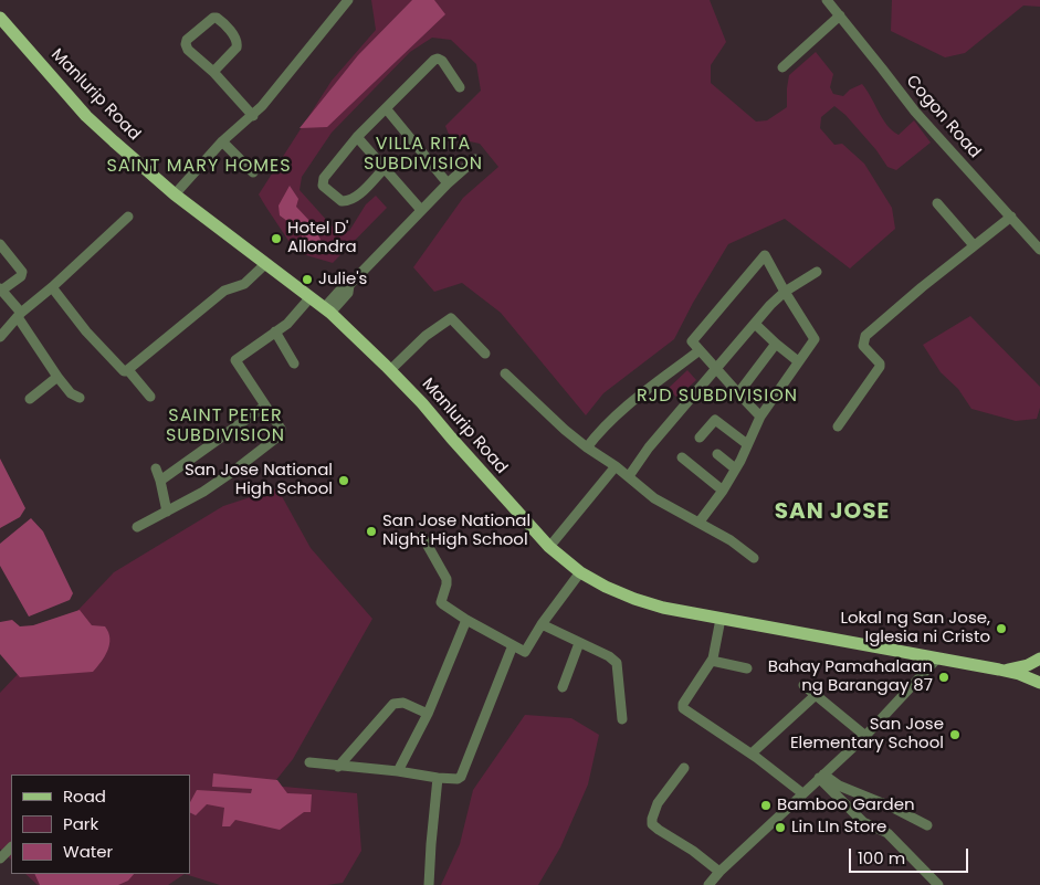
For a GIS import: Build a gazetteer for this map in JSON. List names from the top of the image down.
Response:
{
  "streets": {
    "main road": ["Manlurip Road"],
    "street": ["Cogon Road"]
  },
  "districts": [
    "VILLA RITA SUBDIVISION",
    "SAINT MARY HOMES",
    "RJD SUBDIVISION",
    "SAINT PETER SUBDIVISION",
    "SAN JOSE"
  ],
  "places": [
    "Hotel D' Allondra",
    "Julie's",
    "San Jose National High School",
    "San Jose National Night High School",
    "Lokal ng San Jose, Iglesia ni Cristo",
    "Bahay Pamahalaan ng Barangay 87",
    "San Jose Elementary School",
    "Bamboo Garden",
    "Lin LIn Store"
  ],
  "legend": ["Road", "Park", "Water"],
  "scale_bar": "100 m"
}
